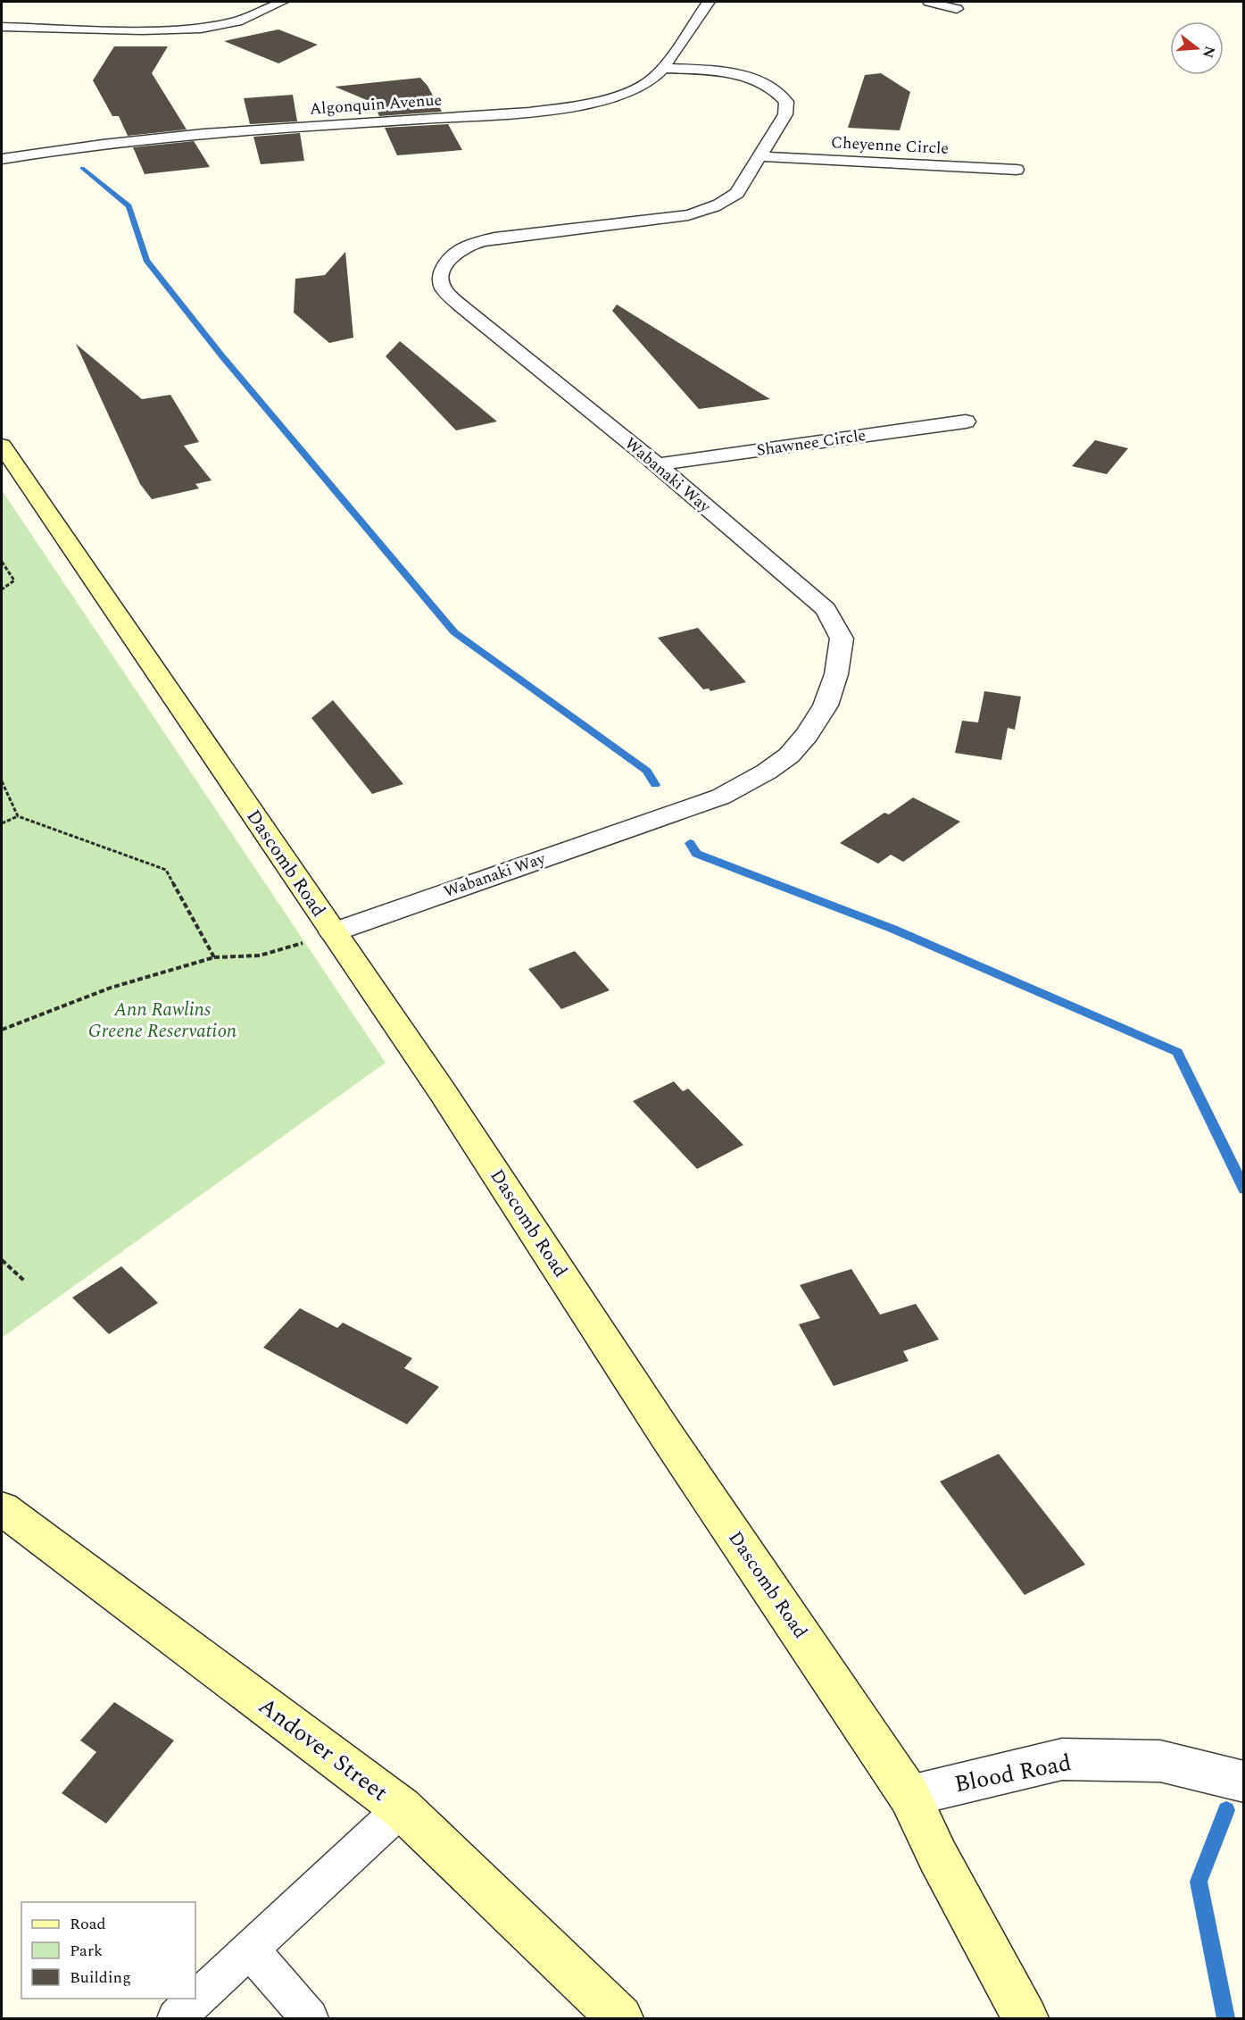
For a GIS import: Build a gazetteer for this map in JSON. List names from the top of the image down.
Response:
{
  "streets": {
    "main road": ["Dascomb Road", "Andover Street"],
    "street": [
      "Algonquin Avenue",
      "Cheyenne Circle",
      "Shawnee Circle",
      "Wabanaki Way",
      "Blood Road"
    ]
  },
  "crossings": [
    ["Algonquin Avenue", "Wabanaki Way"],
    ["Cheyenne Circle", "Wabanaki Way"],
    ["Shawnee Circle", "Wabanaki Way"],
    ["Wabanaki Way", "Dascomb Road"],
    ["Dascomb Road", "Blood Road"]
  ],
  "parks": ["Ann Rawlins Greene Reservation"],
  "legend": ["Road", "Park", "Building"],
  "north": "right"
}
